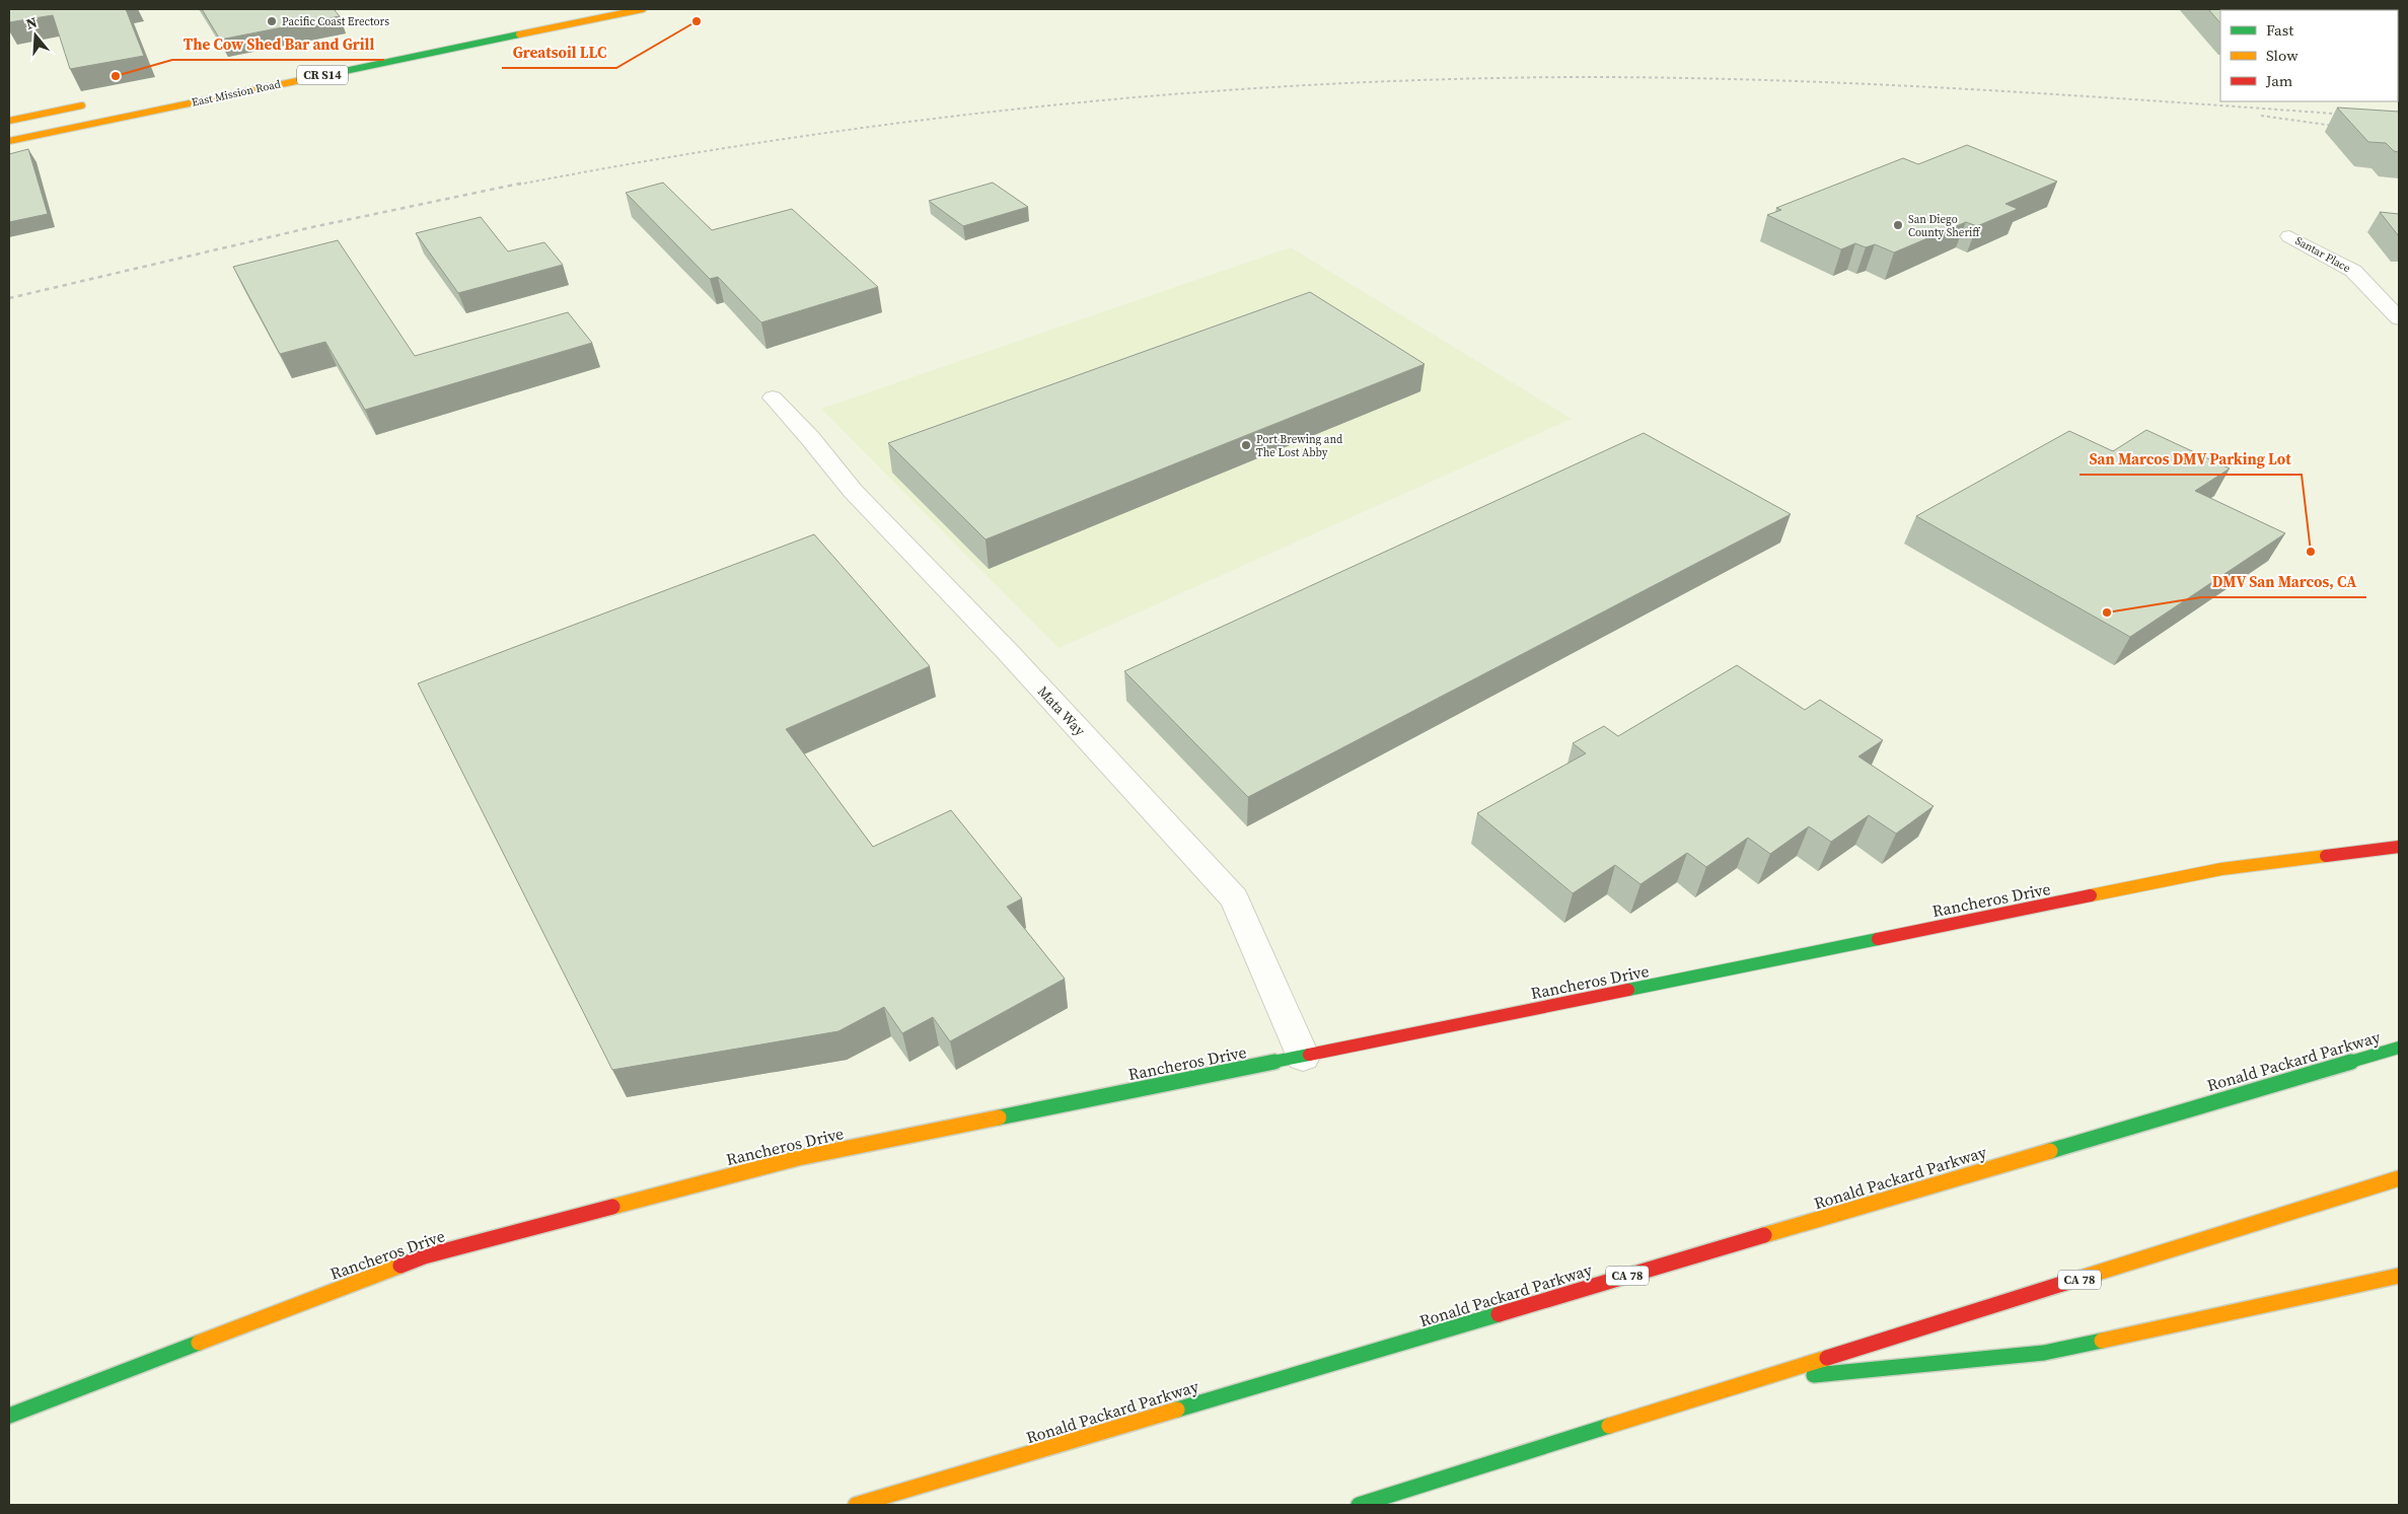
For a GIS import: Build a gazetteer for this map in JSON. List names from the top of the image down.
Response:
{
  "streets": {
    "main road": [
      "CR S14",
      "East Mission Road",
      "Rancheros Drive",
      "Ronald Packard Parkway",
      "CA 78"
    ],
    "street": ["Santar Place", "Mata Way"]
  },
  "crossings": [
    ["Mata Way", "Rancheros Drive"]
  ],
  "places": [
    "Pacific Coast Erectors",
    "Greatsoil LLC",
    "The Cow Shed Bar and Grill",
    "San Diego County Sheriff",
    "Port Brewing and The Lost Abby",
    "San Marcos DMV Parking Lot",
    "DMV San Marcos, CA"
  ],
  "legend": ["Fast", "Slow", "Jam"],
  "north": "top"
}
